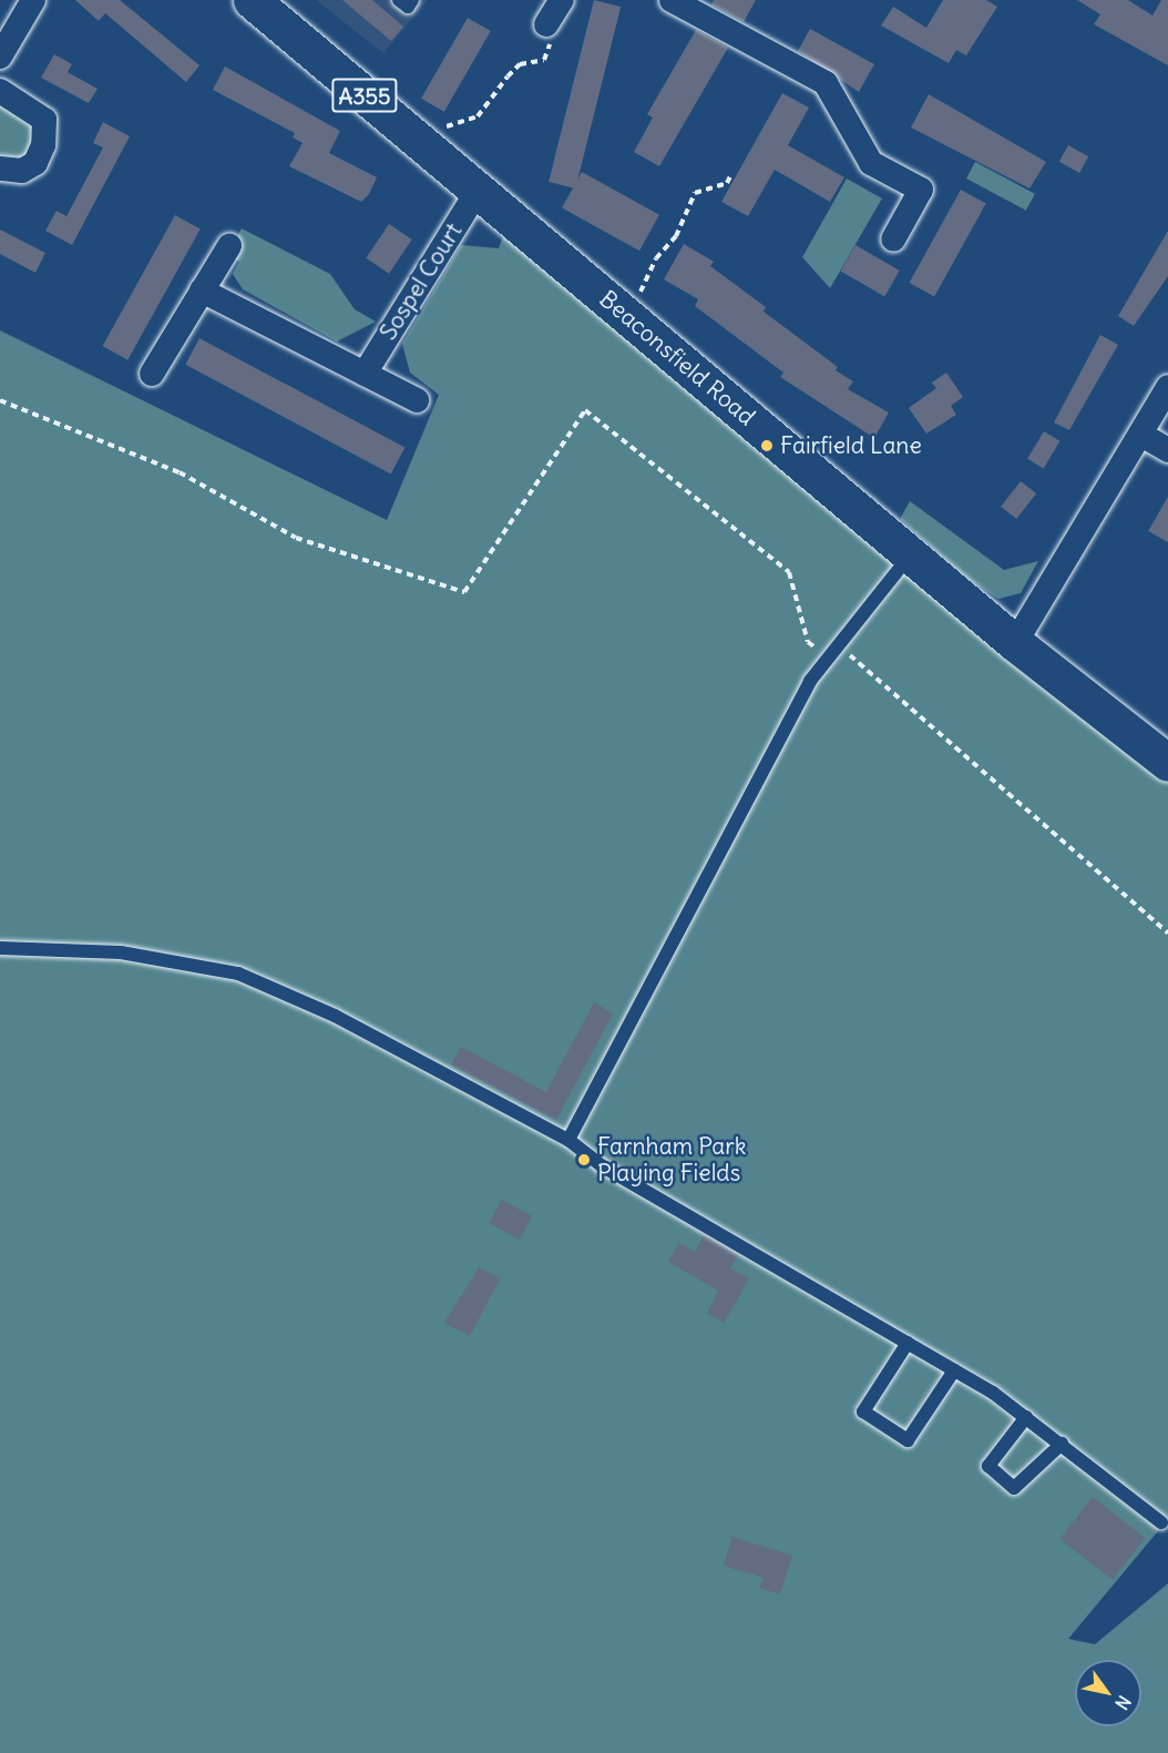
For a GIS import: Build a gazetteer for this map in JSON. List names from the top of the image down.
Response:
{
  "streets": {
    "main road": ["A355", "Beaconsfield Road"],
    "street": ["Sospel Court"]
  },
  "crossings": [
    ["Sospel Court", "Beaconsfield Road"]
  ],
  "places": ["Fairfield Lane", "Farnham Park Playing Fields"],
  "north": "bottom right"
}
